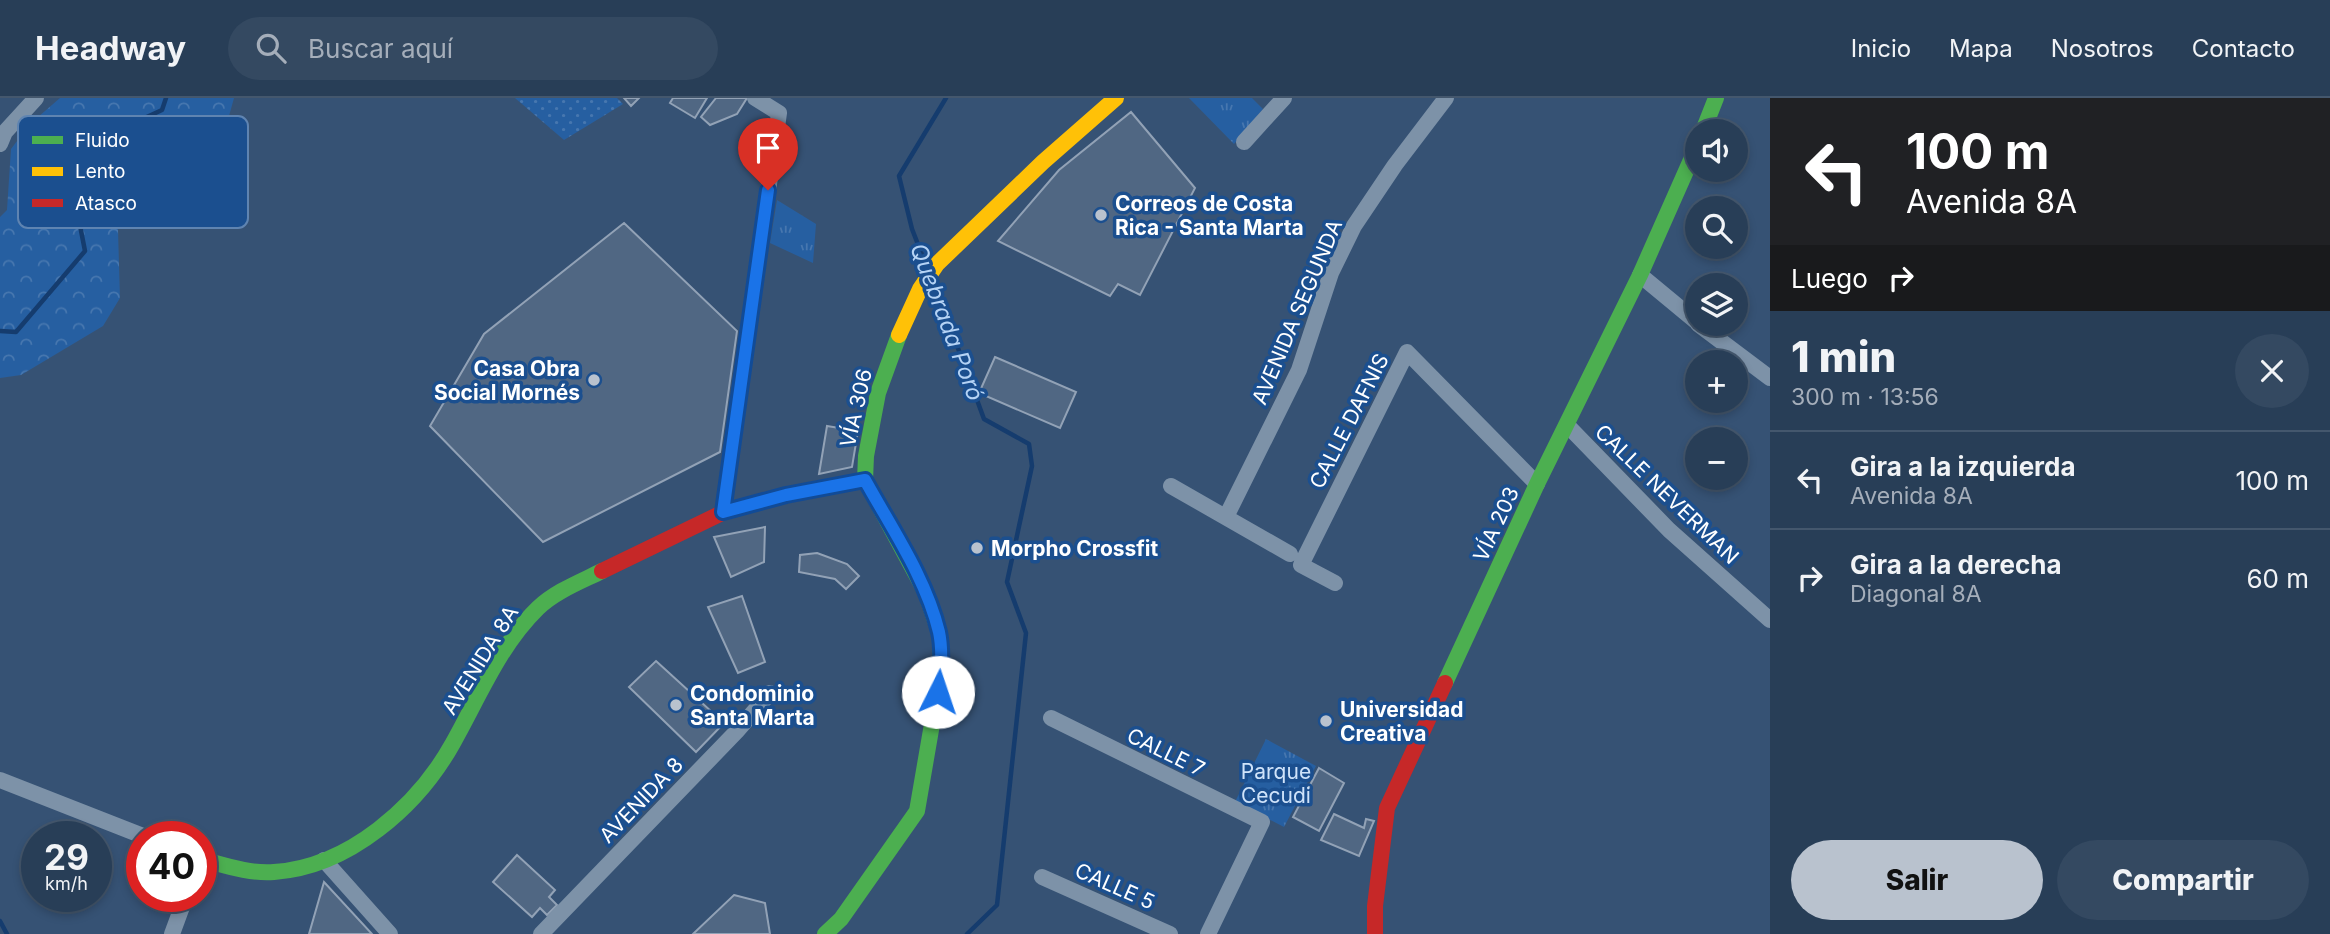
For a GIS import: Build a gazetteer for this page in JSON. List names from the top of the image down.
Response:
{
  "streets": {
    "street": [
      "AVENIDA SEGUNDA",
      "VÍA 306",
      "CALLE DAFNIS",
      "CALLE NEVERMAN",
      "VÍA 203",
      "AVENIDA 8A",
      "CALLE 7",
      "AVENIDA 8",
      "CALLE 5"
    ]
  },
  "crossings": [
    ["VÍA 306", "AVENIDA 8A"],
    ["CALLE DAFNIS", "VÍA 203"],
    ["CALLE NEVERMAN", "VÍA 203"]
  ],
  "water": ["Quebrada Poró"],
  "parks": ["Parque Cecudi"],
  "places": [
    "Correos de Costa Rica - Santa Marta",
    "Casa Obra Social Mornés",
    "Morpho Crossfit",
    "Condominio Santa Marta",
    "Universidad Creativa"
  ],
  "legend": ["Fluido", "Lento", "Atasco"],
  "page": {
    "header": "Headway",
    "search": "Buscar aquí",
    "nav": [
      "Inicio",
      "Mapa",
      "Nosotros",
      "Contacto"
    ],
    "turn": ["100 m", "Avenida 8A"],
    "map_buttons": ["+", "−"],
    "then": "Luego",
    "heading": ["1 min", "300 m · 13:56"],
    "list": [
      {
        "name": "Gira a la izquierda",
        "note": "Avenida 8A",
        "value": "100 m"
      },
      {
        "name": "Gira a la derecha",
        "note": "Diagonal 8A",
        "value": "60 m"
      }
    ],
    "speed": "29 km/h",
    "limit": "40",
    "buttons": ["Salir", "Compartir"]
  }
}
